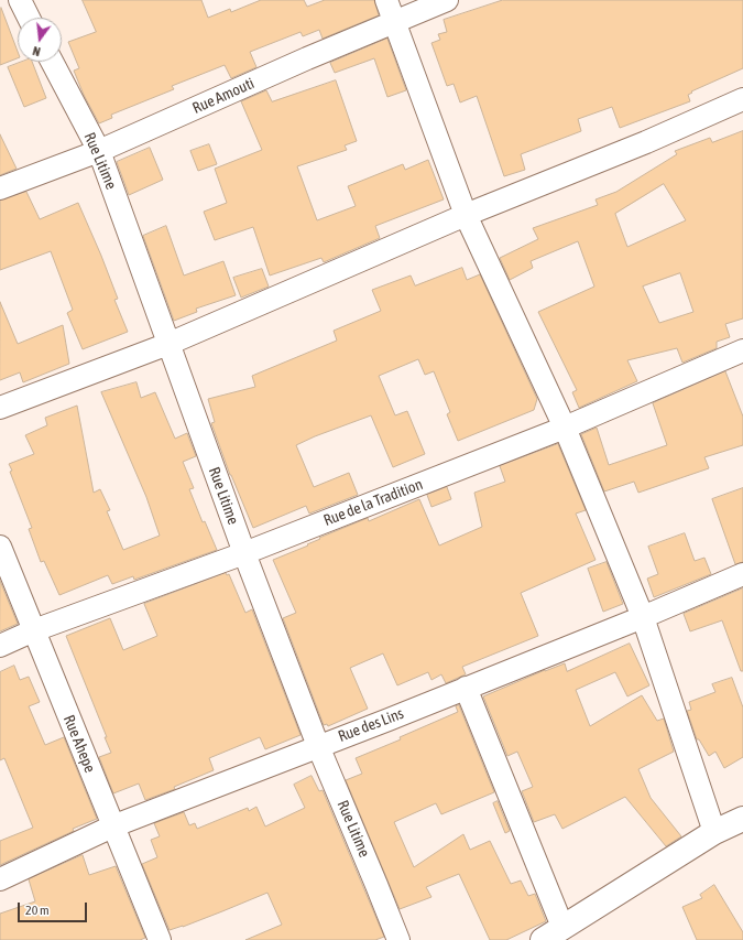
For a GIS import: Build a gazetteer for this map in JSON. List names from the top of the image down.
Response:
{
  "streets": {
    "street": [
      "Rue Amouti",
      "Rue Litime",
      "Rue de la Tradition",
      "Rue des Lins",
      "Rue Ahepe"
    ]
  },
  "crossings": [
    ["Rue Amouti", "Rue Litime"],
    ["Rue Litime", "Rue de la Tradition"],
    ["Rue Litime", "Rue des Lins"],
    ["Rue de la Tradition", "Rue Ahepe"],
    ["Rue des Lins", "Rue Ahepe"]
  ],
  "scale_bar": "20 m",
  "north": "bottom"
}
